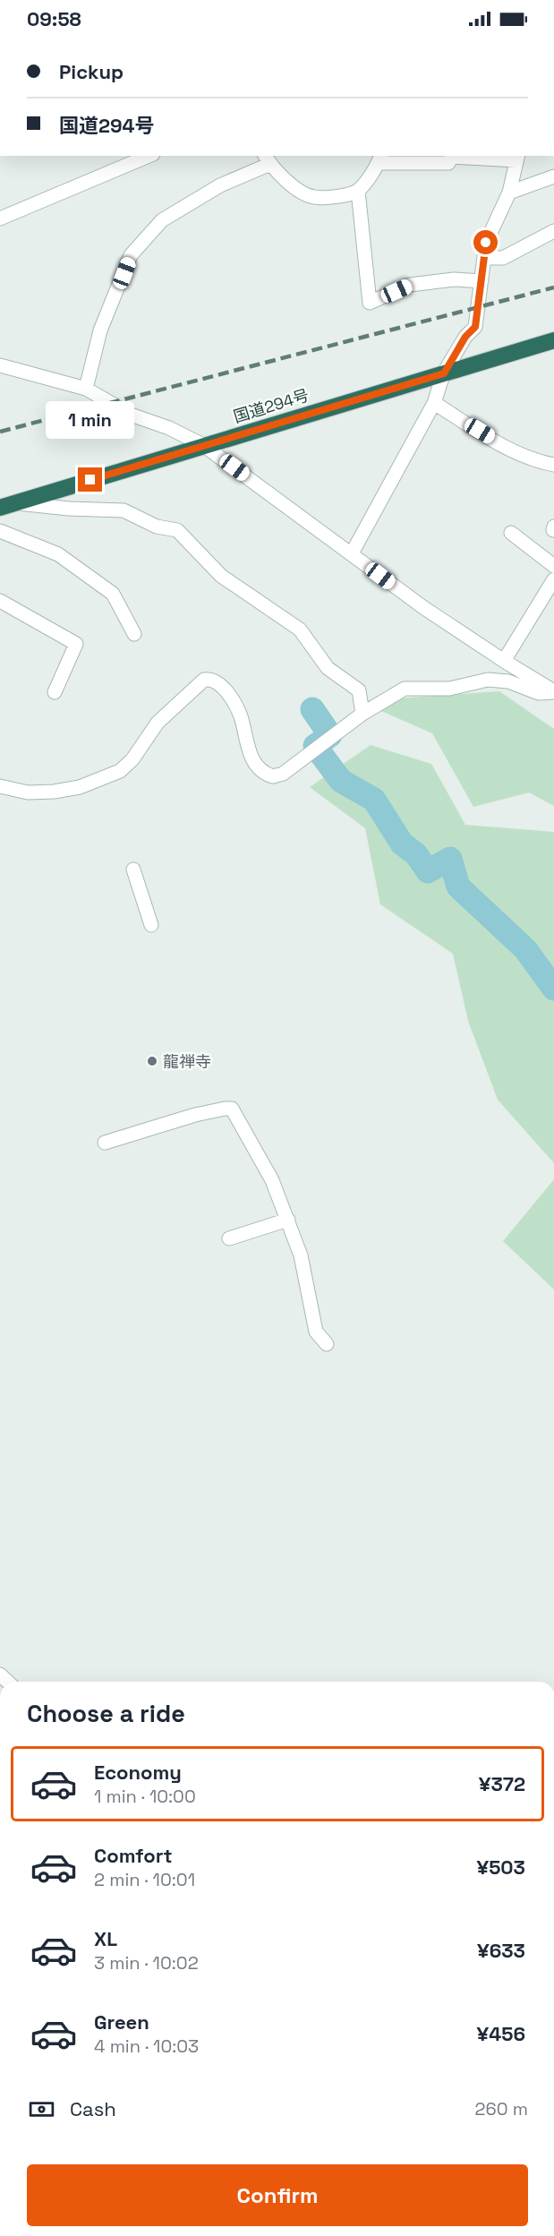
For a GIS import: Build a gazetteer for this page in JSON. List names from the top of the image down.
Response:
{
  "streets": {
    "highway": ["国道294号"]
  },
  "places": ["龍禅寺"],
  "page": {
    "status": "09:58",
    "banner": ["Pickup", "国道294号"],
    "bubble": "1 min",
    "heading": "Choose a ride",
    "list": [
      {
        "name": "Economy",
        "note": "1 min · 10:00",
        "value": "¥372"
      },
      {
        "name": "Comfort",
        "note": "2 min · 10:01",
        "value": "¥503"
      },
      {
        "name": "XL",
        "note": "3 min · 10:02",
        "value": "¥633"
      },
      {
        "name": "Green",
        "note": "4 min · 10:03",
        "value": "¥456"
      }
    ],
    "pay": ["Cash", "260 m"],
    "buttons": "Confirm"
  }
}
